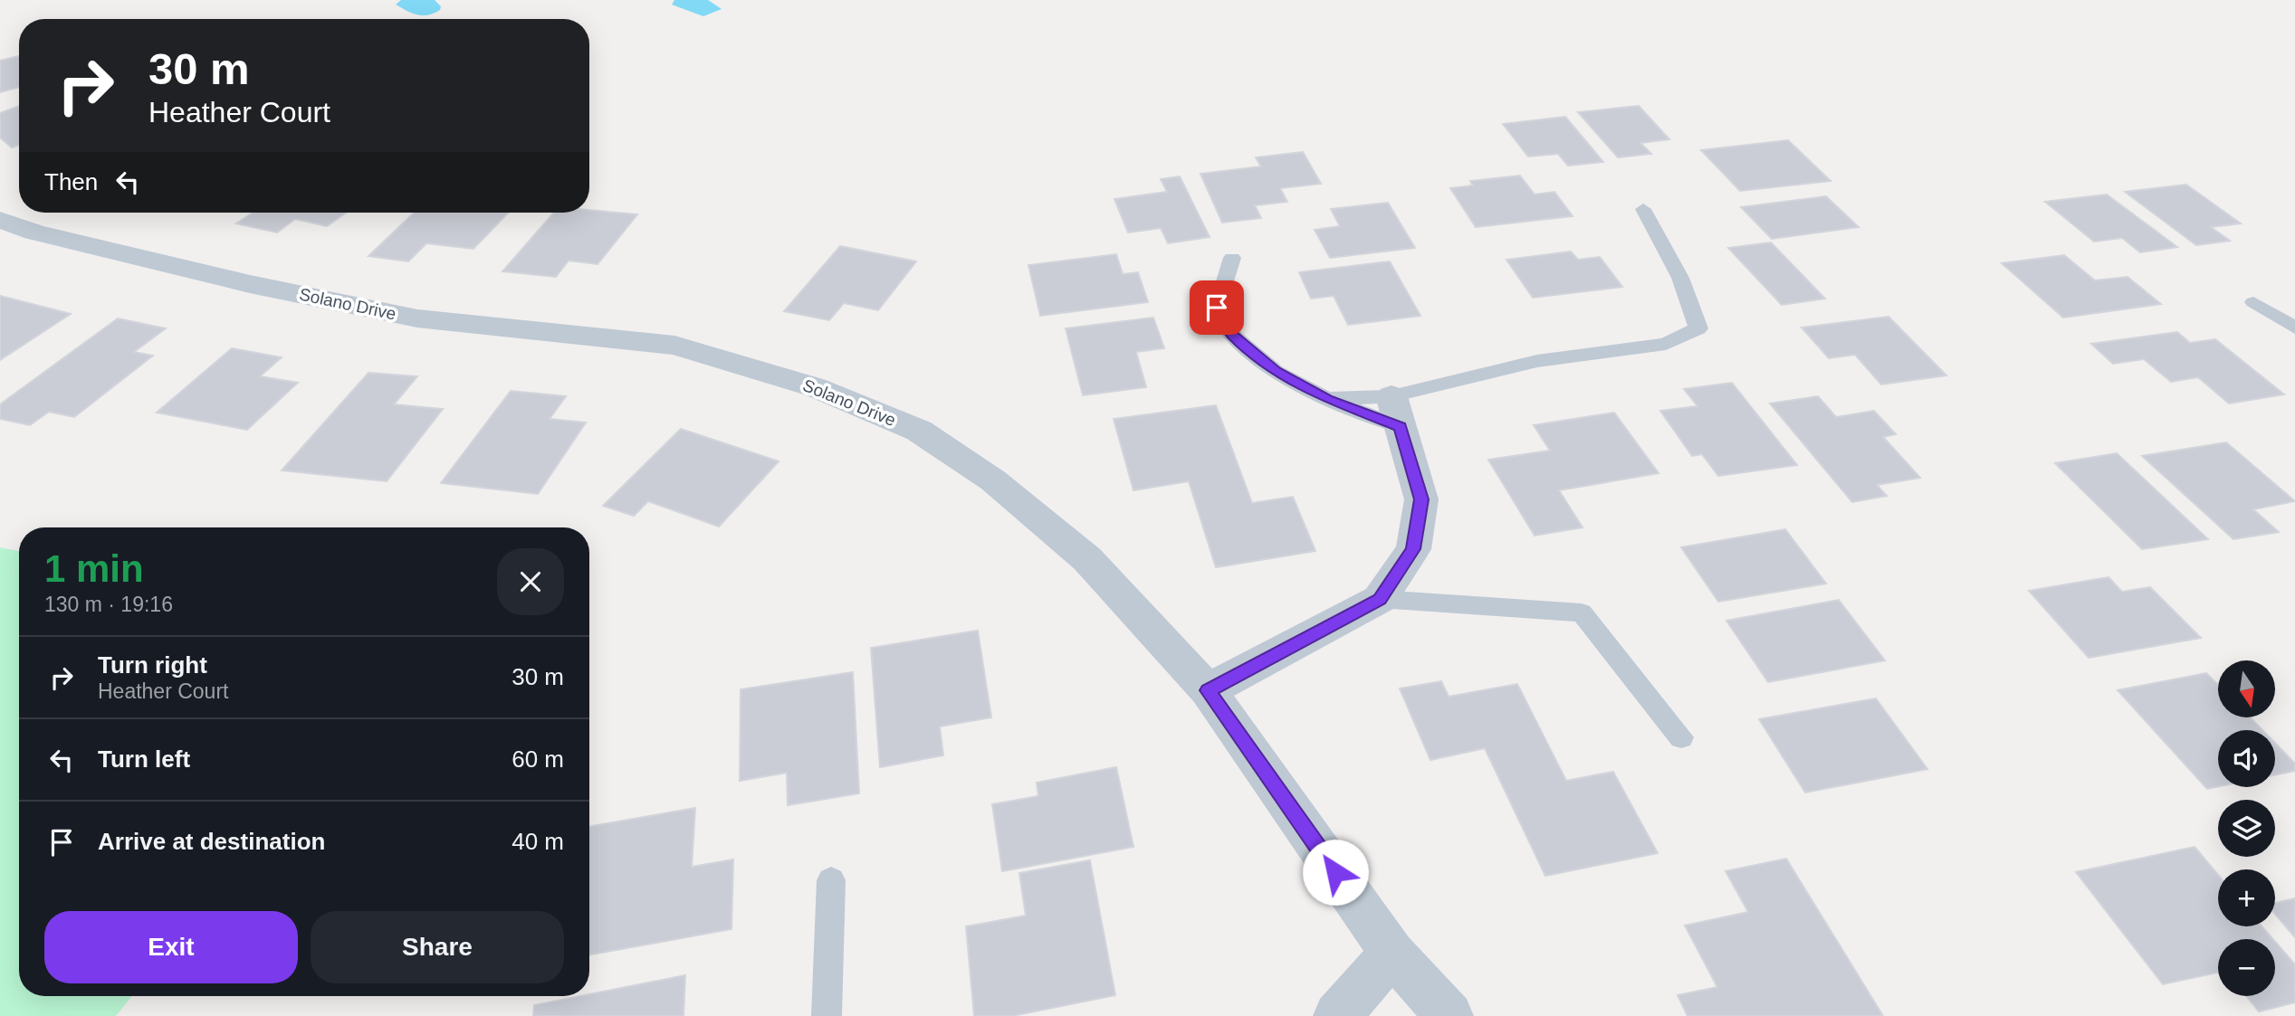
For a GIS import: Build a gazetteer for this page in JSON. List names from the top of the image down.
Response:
{
  "streets": {
    "street": ["Solano Drive"]
  },
  "north": "bottom",
  "page": {
    "turn": ["30 m", "Heather Court"],
    "then": "Then",
    "heading": ["1 min", "130 m · 19:16"],
    "list": [
      {
        "name": "Turn right",
        "note": "Heather Court",
        "value": "30 m"
      },
      {
        "name": "Turn left",
        "value": "60 m"
      },
      {
        "name": "Arrive at destination",
        "value": "40 m"
      }
    ],
    "map_buttons": ["+", "−"],
    "buttons": ["Exit", "Share"]
  }
}
